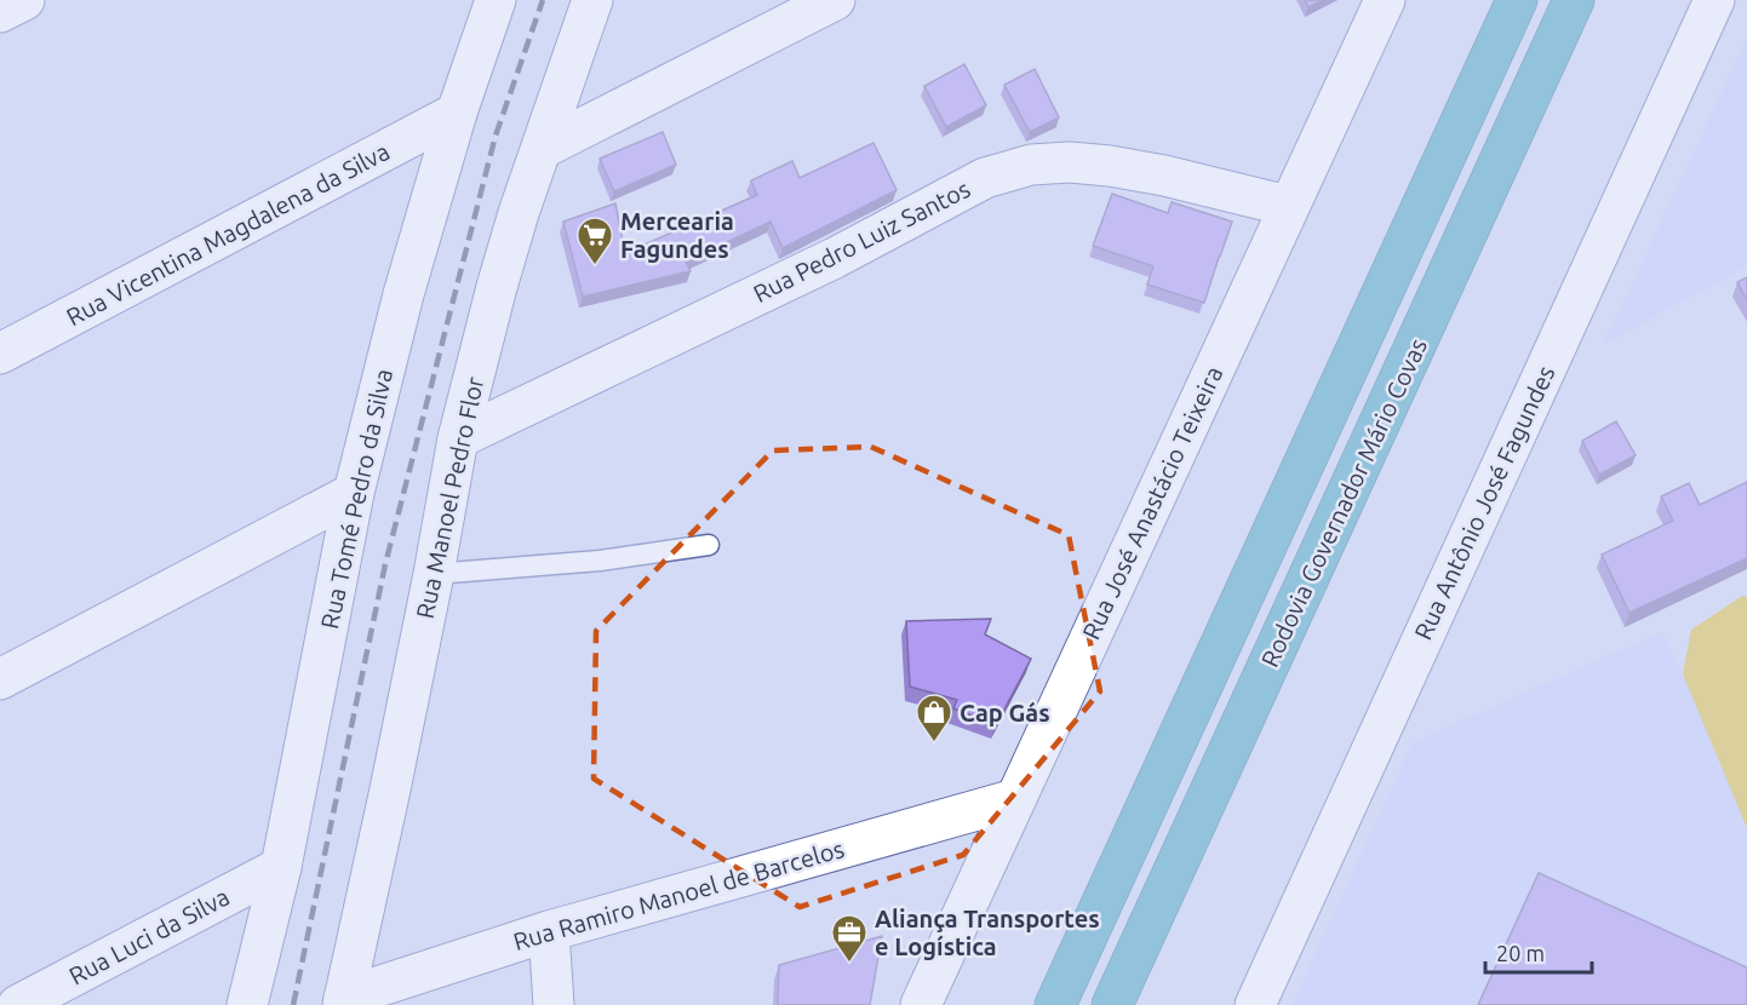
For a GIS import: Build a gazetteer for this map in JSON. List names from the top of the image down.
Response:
{
  "streets": {
    "highway": ["Rodovia Governador Mário Covas"],
    "street": [
      "Rua Vicentina Magdalena da Silva",
      "Rua Pedro Luiz Santos",
      "Rua Manoel Pedro Flor",
      "Rua Tomé Pedro da Silva",
      "Rua José Anastácio Teixeira",
      "Rua Antônio José Fagundes",
      "Rua Ramiro Manoel de Barcelos",
      "Rua Luci da Silva"
    ]
  },
  "crossings": [
    ["Rua Vicentina Magdalena da Silva", "Rua Tomé Pedro da Silva"],
    ["Rua Pedro Luiz Santos", "Rua Manoel Pedro Flor"],
    ["Rua Pedro Luiz Santos", "Rua José Anastácio Teixeira"],
    ["Rua Manoel Pedro Flor", "Rua Ramiro Manoel de Barcelos"],
    ["Rua Tomé Pedro da Silva", "Rua Luci da Silva"],
    ["Rua José Anastácio Teixeira", "Rua Ramiro Manoel de Barcelos"]
  ],
  "places": {
    "supermarket": ["Mercearia Fagundes"],
    "shop": ["Cap Gás"],
    "office": ["Aliança Transportes e Logística"]
  },
  "scale_bar": "20 m"
}
